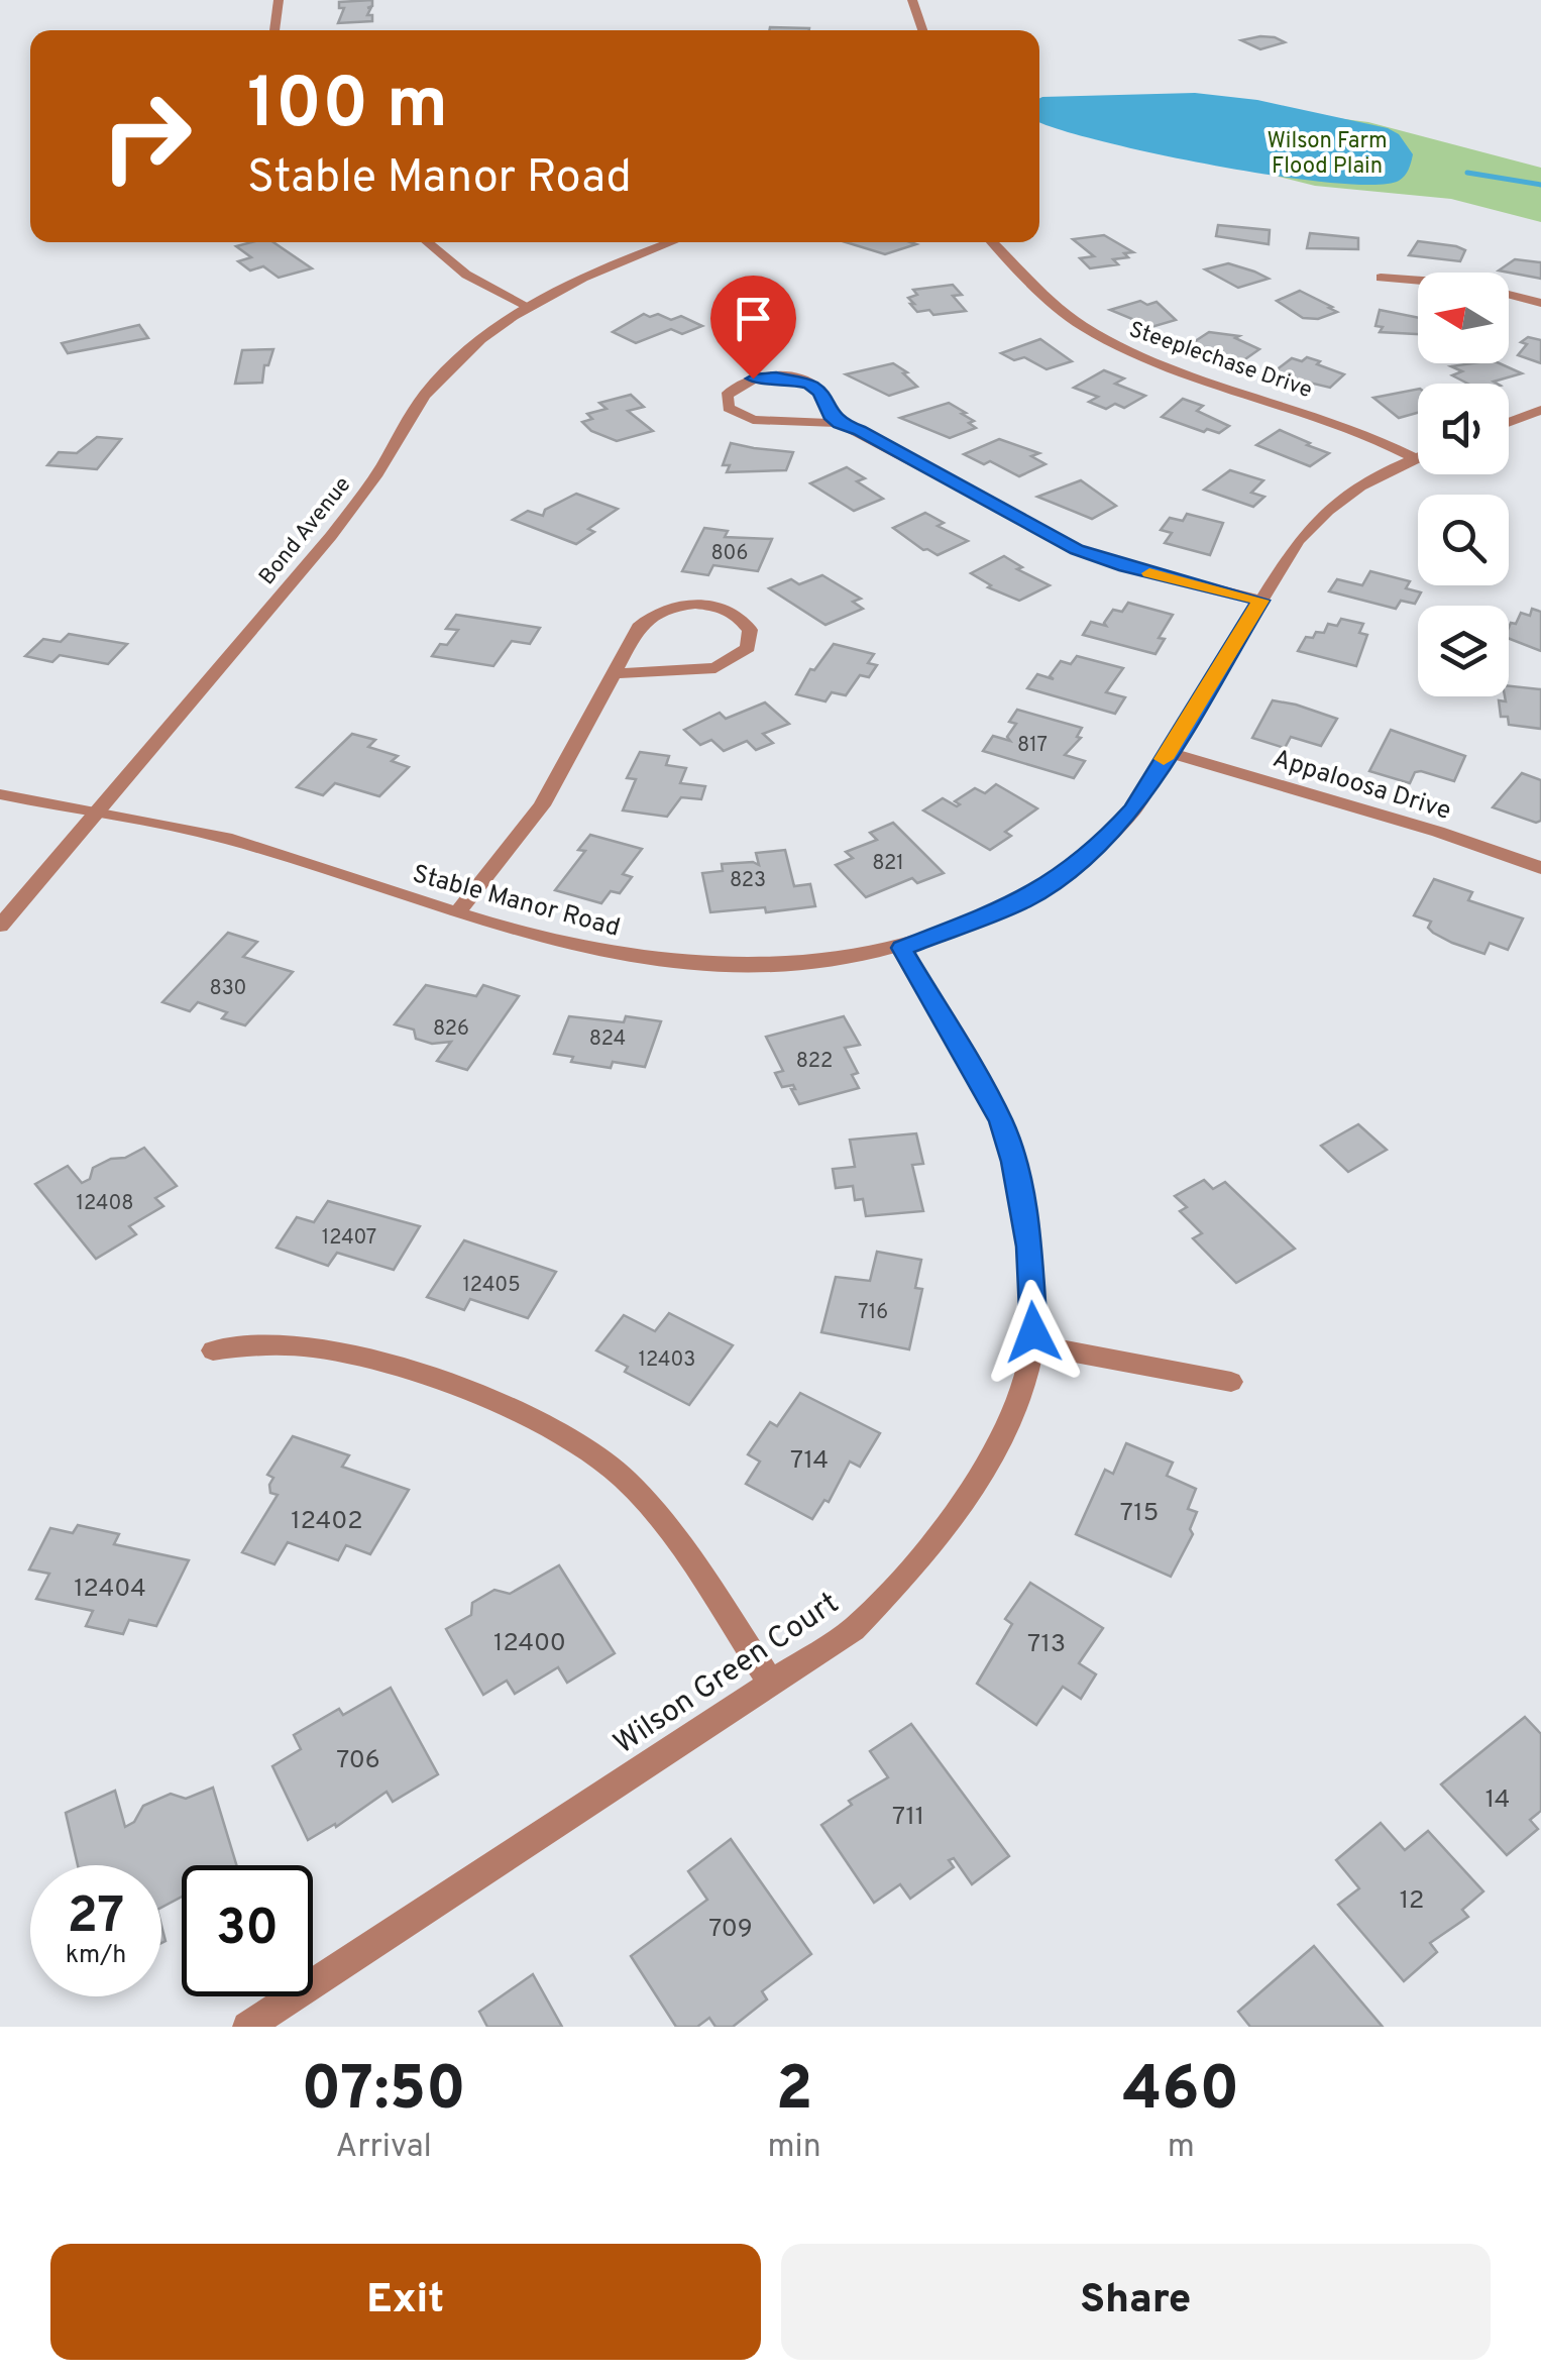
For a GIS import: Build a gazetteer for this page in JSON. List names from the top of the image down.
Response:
{
  "streets": {
    "street": [
      "Steeplechase Drive",
      "Bond Avenue",
      "Appaloosa Drive",
      "Stable Manor Road",
      "Wilson Green Court"
    ]
  },
  "crossings": [
    ["Steeplechase Drive", "Stable Manor Road"],
    ["Bond Avenue", "Stable Manor Road"],
    ["Appaloosa Drive", "Stable Manor Road"],
    ["Stable Manor Road", "Wilson Green Court"]
  ],
  "parks": ["Wilson Farm Flood Plain"],
  "house_numbers": [
    "806",
    "817",
    "821",
    "823",
    "830",
    "826",
    "824",
    "822",
    "12408",
    "12407",
    "12405",
    "716",
    "12403",
    "714",
    "715",
    "12402",
    "12404",
    "12400",
    "713",
    "706",
    "14",
    "711",
    "12",
    "709"
  ],
  "north": "left",
  "page": {
    "turn": ["100 m", "Stable Manor Road"],
    "speed": "27 km/h",
    "limit": "30",
    "eta": [
      "07:50",
      "Arrival",
      "2",
      "min",
      "460",
      "m"
    ],
    "buttons": ["Exit", "Share"]
  }
}
